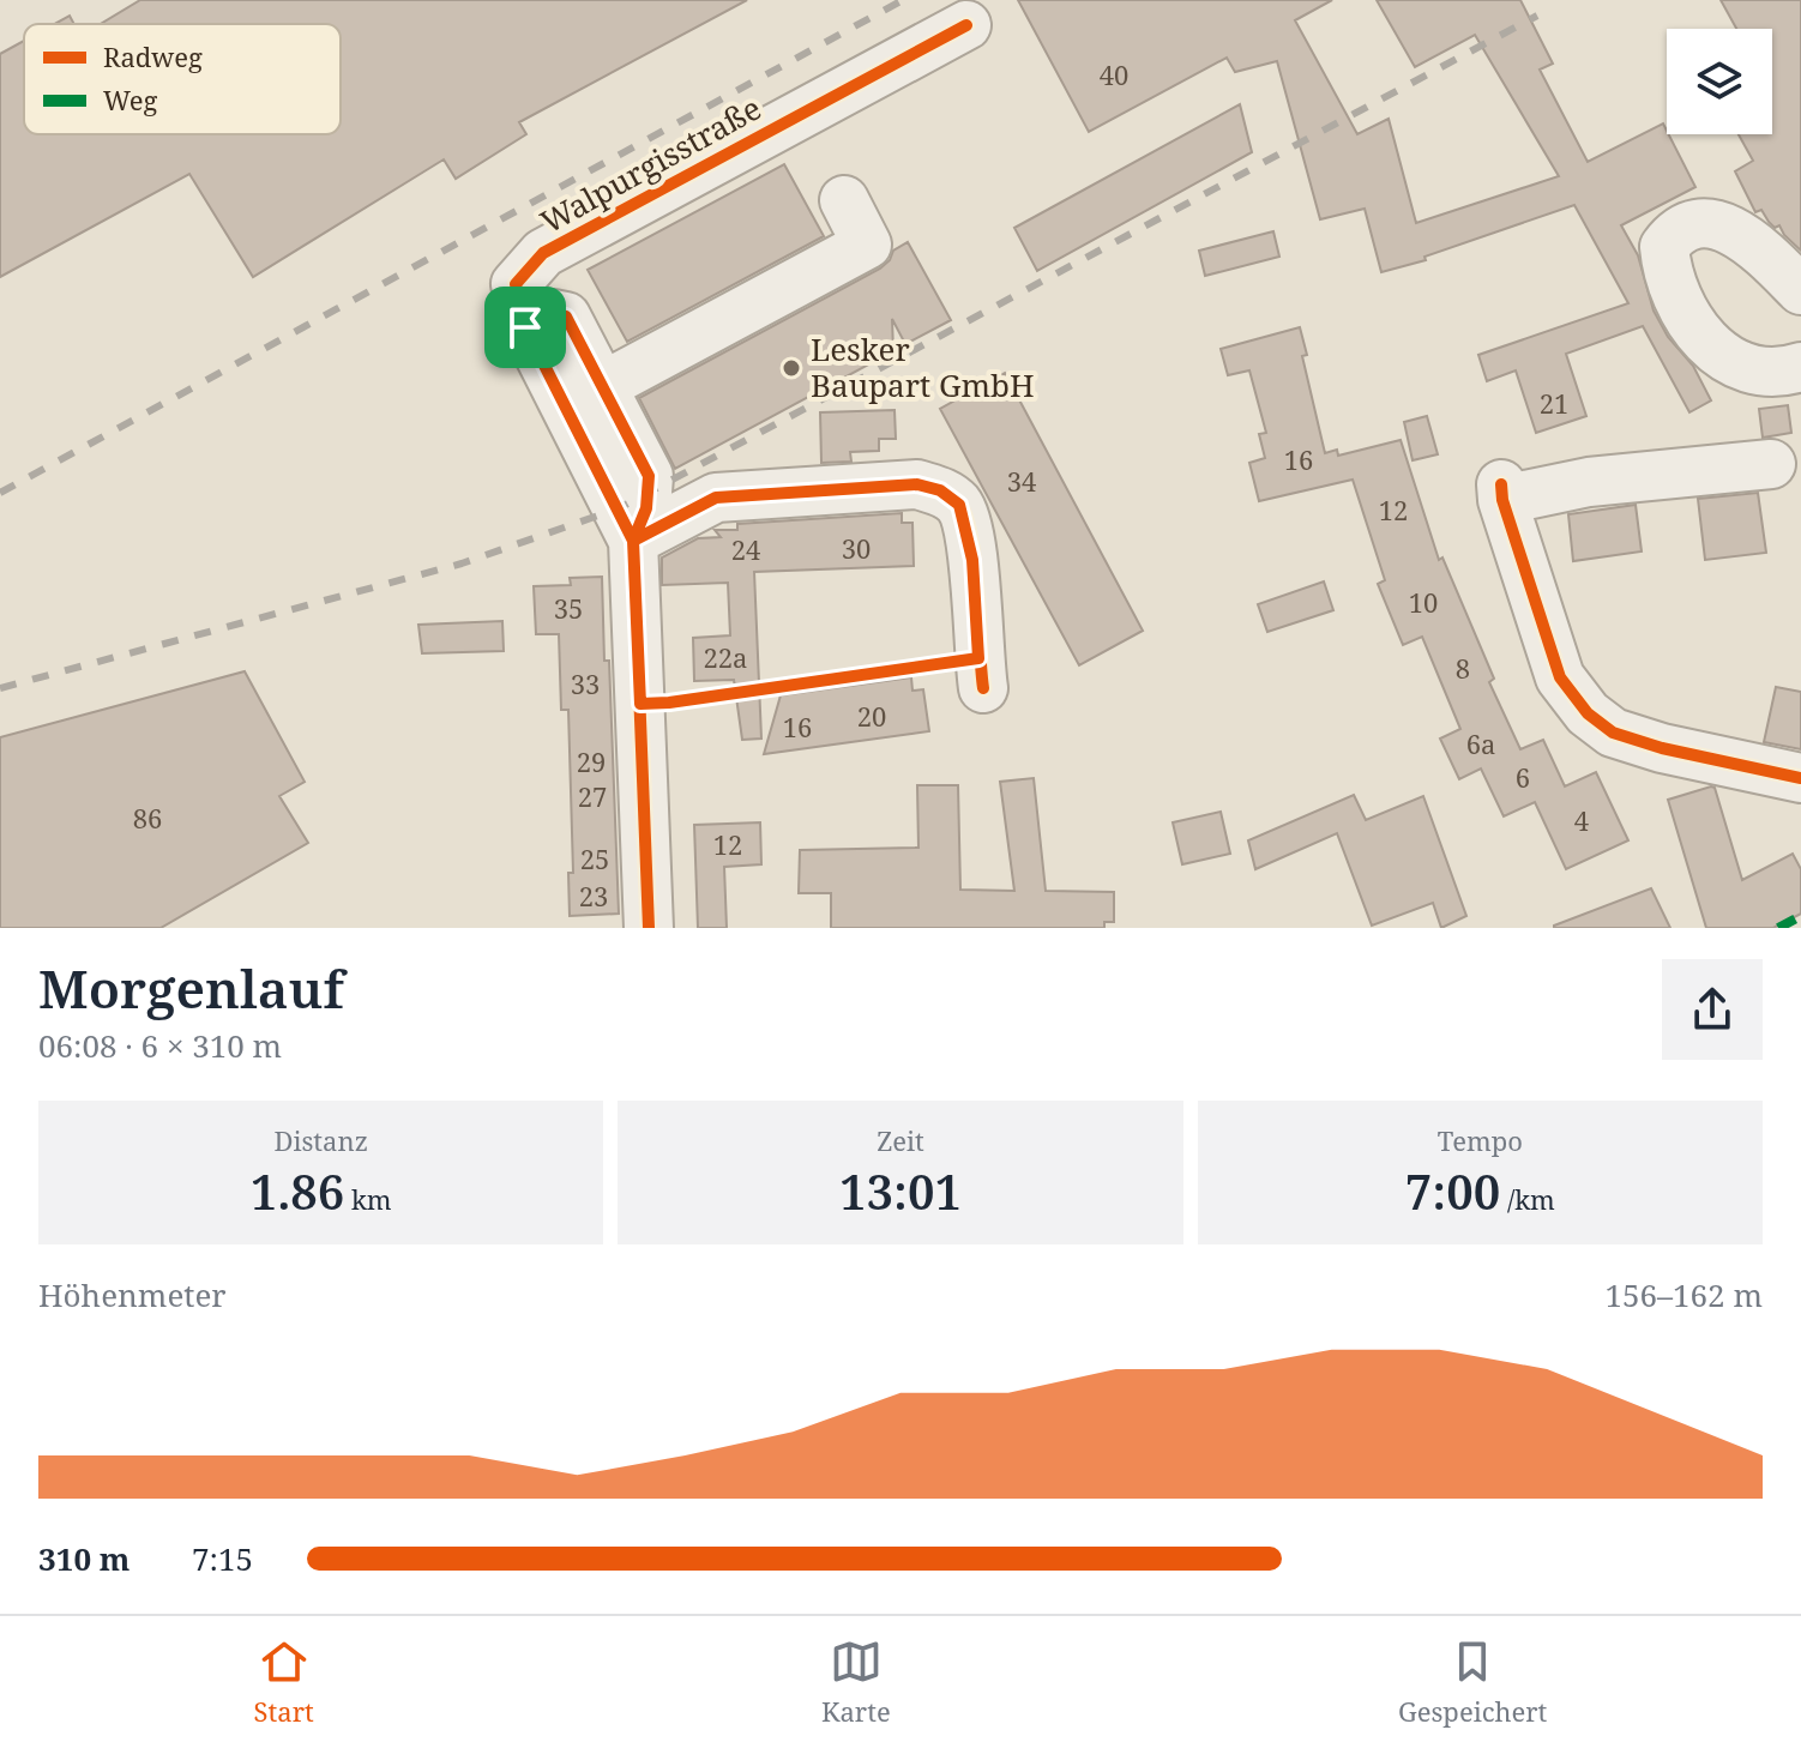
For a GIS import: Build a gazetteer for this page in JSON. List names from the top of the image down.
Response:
{
  "streets": {
    "street": ["Walpurgisstraße"]
  },
  "places": ["Lesker Baupart GmbH"],
  "house_numbers": [
    "40",
    "21",
    "16",
    "34",
    "12",
    "30",
    "24",
    "10",
    "35",
    "22a",
    "8",
    "33",
    "20",
    "16",
    "6a",
    "29",
    "6",
    "27",
    "86",
    "4",
    "12",
    "25",
    "23"
  ],
  "legend": ["Radweg", "Weg"],
  "page": {
    "heading": ["Morgenlauf", "06:08 · 6 × 310 m"],
    "stats": [
      ["Distanz", "1.86 km"],
      ["Zeit", "13:01"],
      ["Tempo", "7:00 /km"]
    ],
    "chart": ["Höhenmeter", "156–162 m"],
    "list": [
      {
        "name": "310 m",
        "note": "7:15"
      }
    ],
    "tabs": ["Start", "Karte", "Gespeichert"]
  }
}
